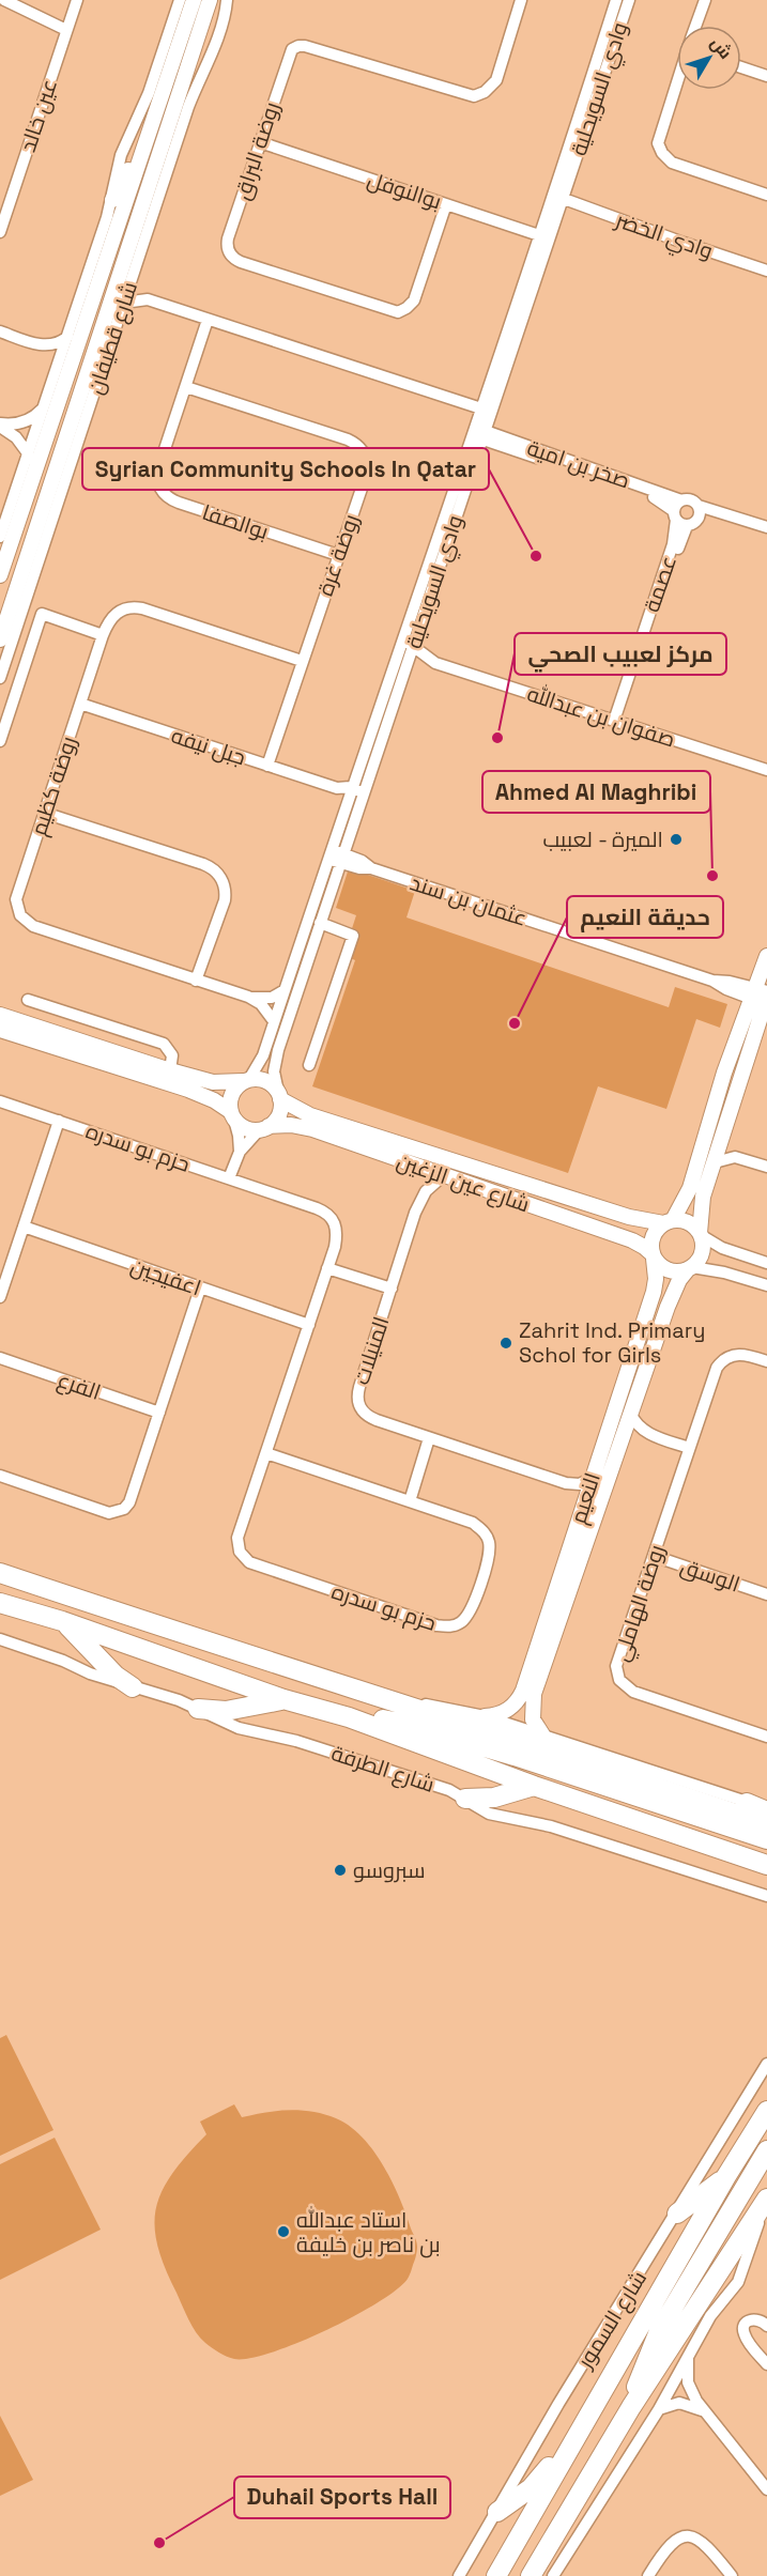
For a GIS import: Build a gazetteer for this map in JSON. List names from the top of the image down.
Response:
{
  "streets": {
    "main road": ["شارع الطرفة", "شارع السمور"],
    "street": [
      "وادي السويحلية",
      "عين خالد",
      "روضة البراق",
      "بوالنوفل",
      "وادي الخضر",
      "شارع قطيفان",
      "صخر بن امية",
      "بوالصفا",
      "روضة غرة",
      "عصمة",
      "صفوان بن عبدالله",
      "جبل نيفه",
      "روضة كظيم",
      "عثمان بن سند",
      "حزم بو سدره",
      "شارع عين الزغين",
      "اعفيجين",
      "المنيلات",
      "الفرع",
      "النعيم",
      "الوسق",
      "روضة الهاملي"
    ]
  },
  "crossings": [
    ["وادي السويحلية", "بوالنوفل"],
    ["وادي السويحلية", "وادي الخضر"],
    ["وادي السويحلية", "صخر بن امية"],
    ["وادي السويحلية", "صفوان بن عبدالله"],
    ["وادي السويحلية", "جبل نيفه"],
    ["وادي السويحلية", "روضة كظيم"],
    ["وادي السويحلية", "عثمان بن سند"],
    ["وادي السويحلية", "شارع عين الزغين"],
    ["روضة البراق", "بوالنوفل"],
    ["صخر بن امية", "عصمة"],
    ["بوالصفا", "روضة غرة"],
    ["روضة غرة", "جبل نيفه"],
    ["روضة غرة", "روضة كظيم"],
    ["عصمة", "صفوان بن عبدالله"],
    ["جبل نيفه", "روضة كظيم"],
    ["حزم بو سدره", "اعفيجين"],
    ["شارع عين الزغين", "المنيلات"],
    ["شارع عين الزغين", "النعيم"],
    ["المنيلات", "النعيم"],
    ["الوسق", "روضة الهاملي"]
  ],
  "places": [
    "Syrian Community Schools In Qatar",
    "مركز لعبيب الصحي",
    "الميرة - لعبيب",
    "Ahmed Al Maghribi",
    "حديقة النعيم",
    "Zahrit Ind. Primary Schol for Girls",
    "سبروسو",
    "استاد عبدالله بن ناصر بن خليفة",
    "Duhail Sports Hall"
  ],
  "north": "top right"
}
